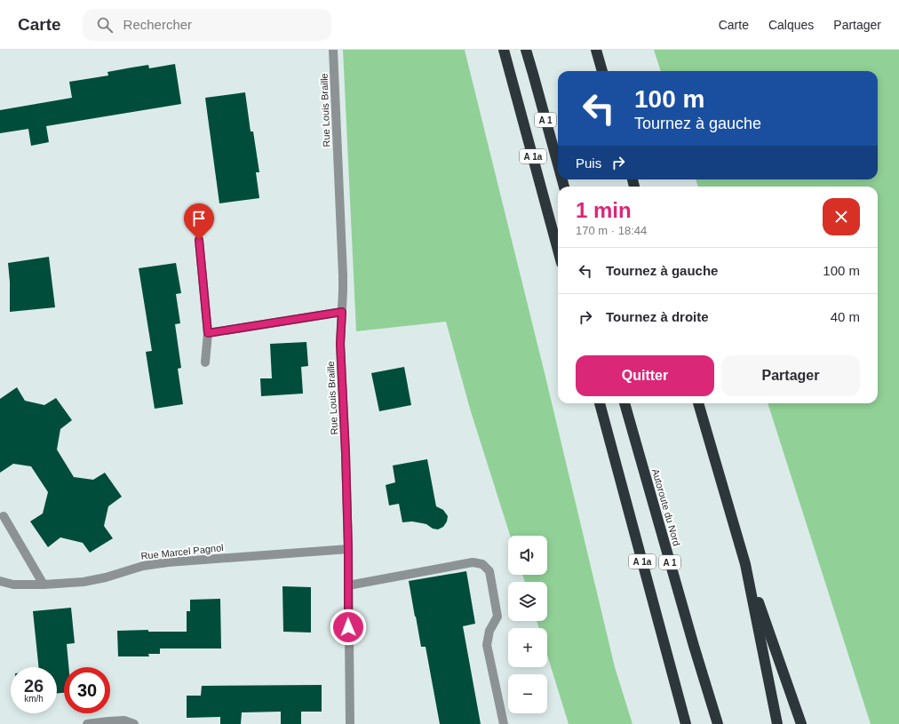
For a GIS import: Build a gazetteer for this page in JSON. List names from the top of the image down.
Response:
{
  "streets": {
    "highway": ["A 1", "A 1a", "Autoroute du Nord"],
    "street": ["Rue Louis Braille", "Rue Marcel Pagnol"]
  },
  "crossings": [
    ["Rue Louis Braille", "Rue Marcel Pagnol"]
  ],
  "page": {
    "header": "Carte",
    "search": "Rechercher",
    "nav": ["Carte", "Calques", "Partager"],
    "turn": ["100 m", "Tournez à gauche"],
    "then": "Puis",
    "heading": ["1 min", "170 m · 18:44"],
    "list": [
      {
        "name": "Tournez à gauche",
        "value": "100 m"
      },
      {
        "name": "Tournez à droite",
        "value": "40 m"
      }
    ],
    "buttons": ["Quitter", "Partager"],
    "map_buttons": ["+", "−"],
    "speed": "26 km/h",
    "limit": "30"
  }
}
